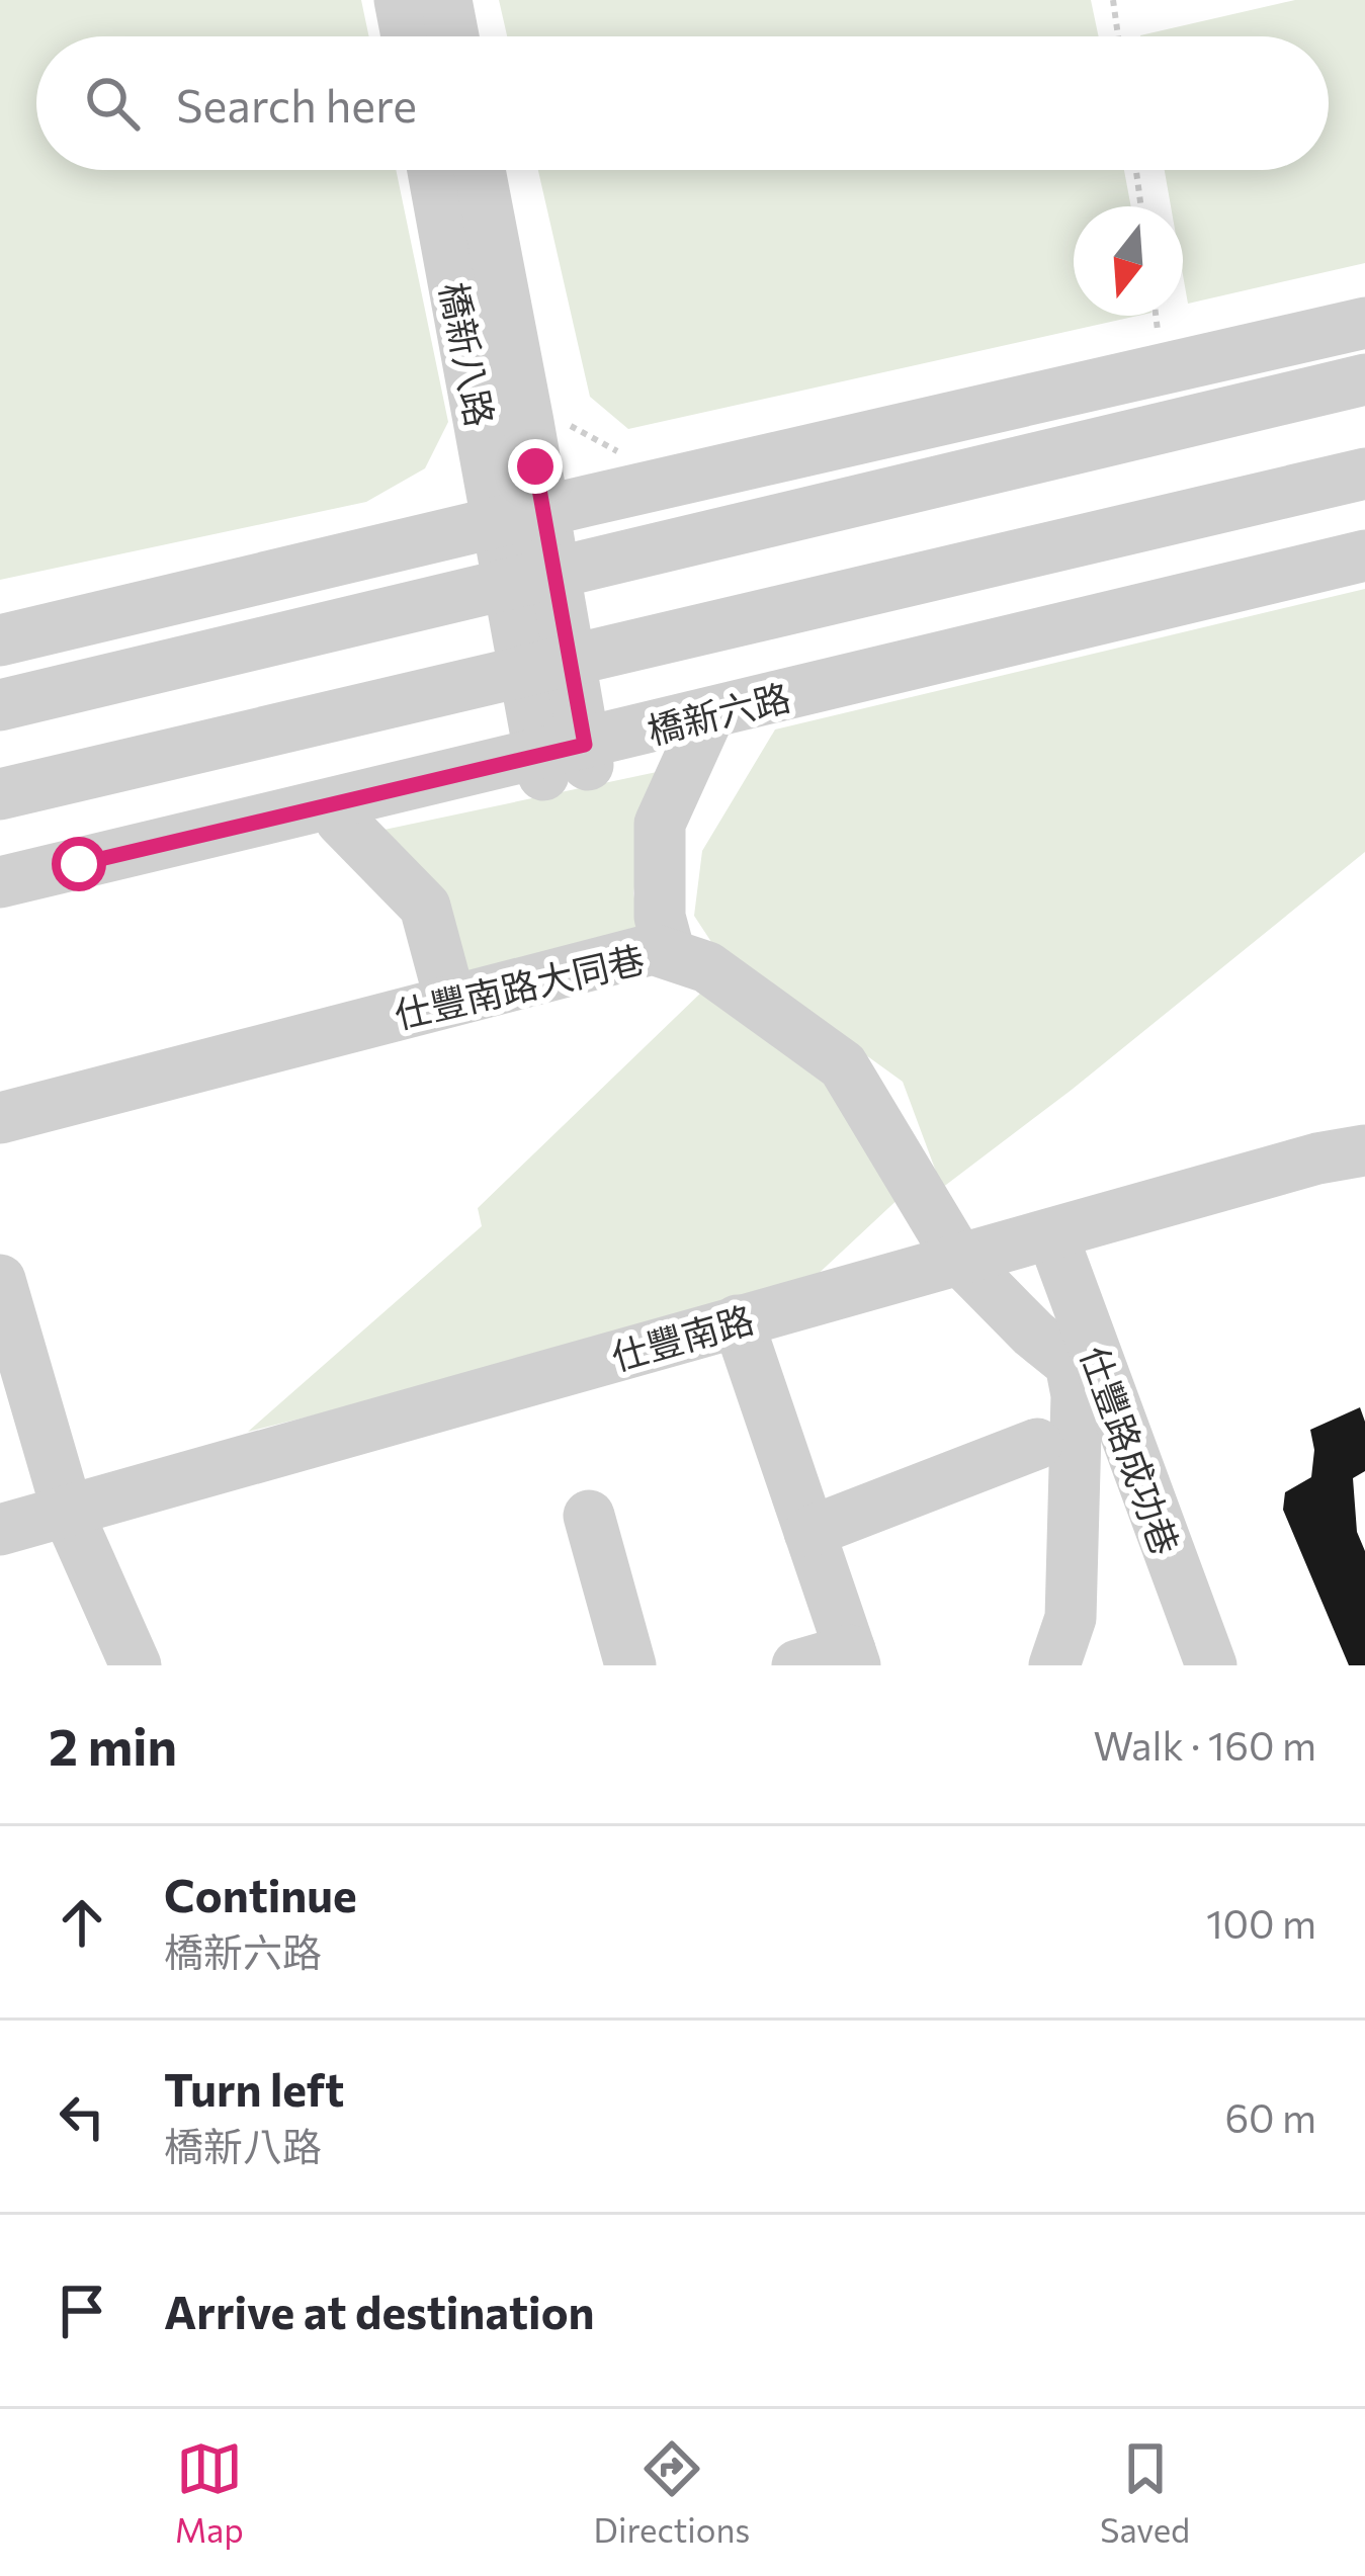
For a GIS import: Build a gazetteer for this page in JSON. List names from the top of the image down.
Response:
{
  "streets": {
    "street": [
      "橋新八路",
      "橋新六路",
      "仕豐南路大同巷",
      "仕豐南路",
      "仕豐路成功巷"
    ]
  },
  "crossings": [
    ["仕豐南路大同巷", "仕豐南路"],
    ["仕豐南路", "仕豐路成功巷"]
  ],
  "north": "bottom",
  "page": {
    "search": "Search here",
    "heading": ["2 min", "Walk · 160 m"],
    "list": [
      ["Continue", "橋新六路", "100 m"],
      ["Turn left", "橋新八路", "60 m"],
      "Arrive at destination"
    ],
    "nav": ["Map", "Directions", "Saved"]
  }
}
